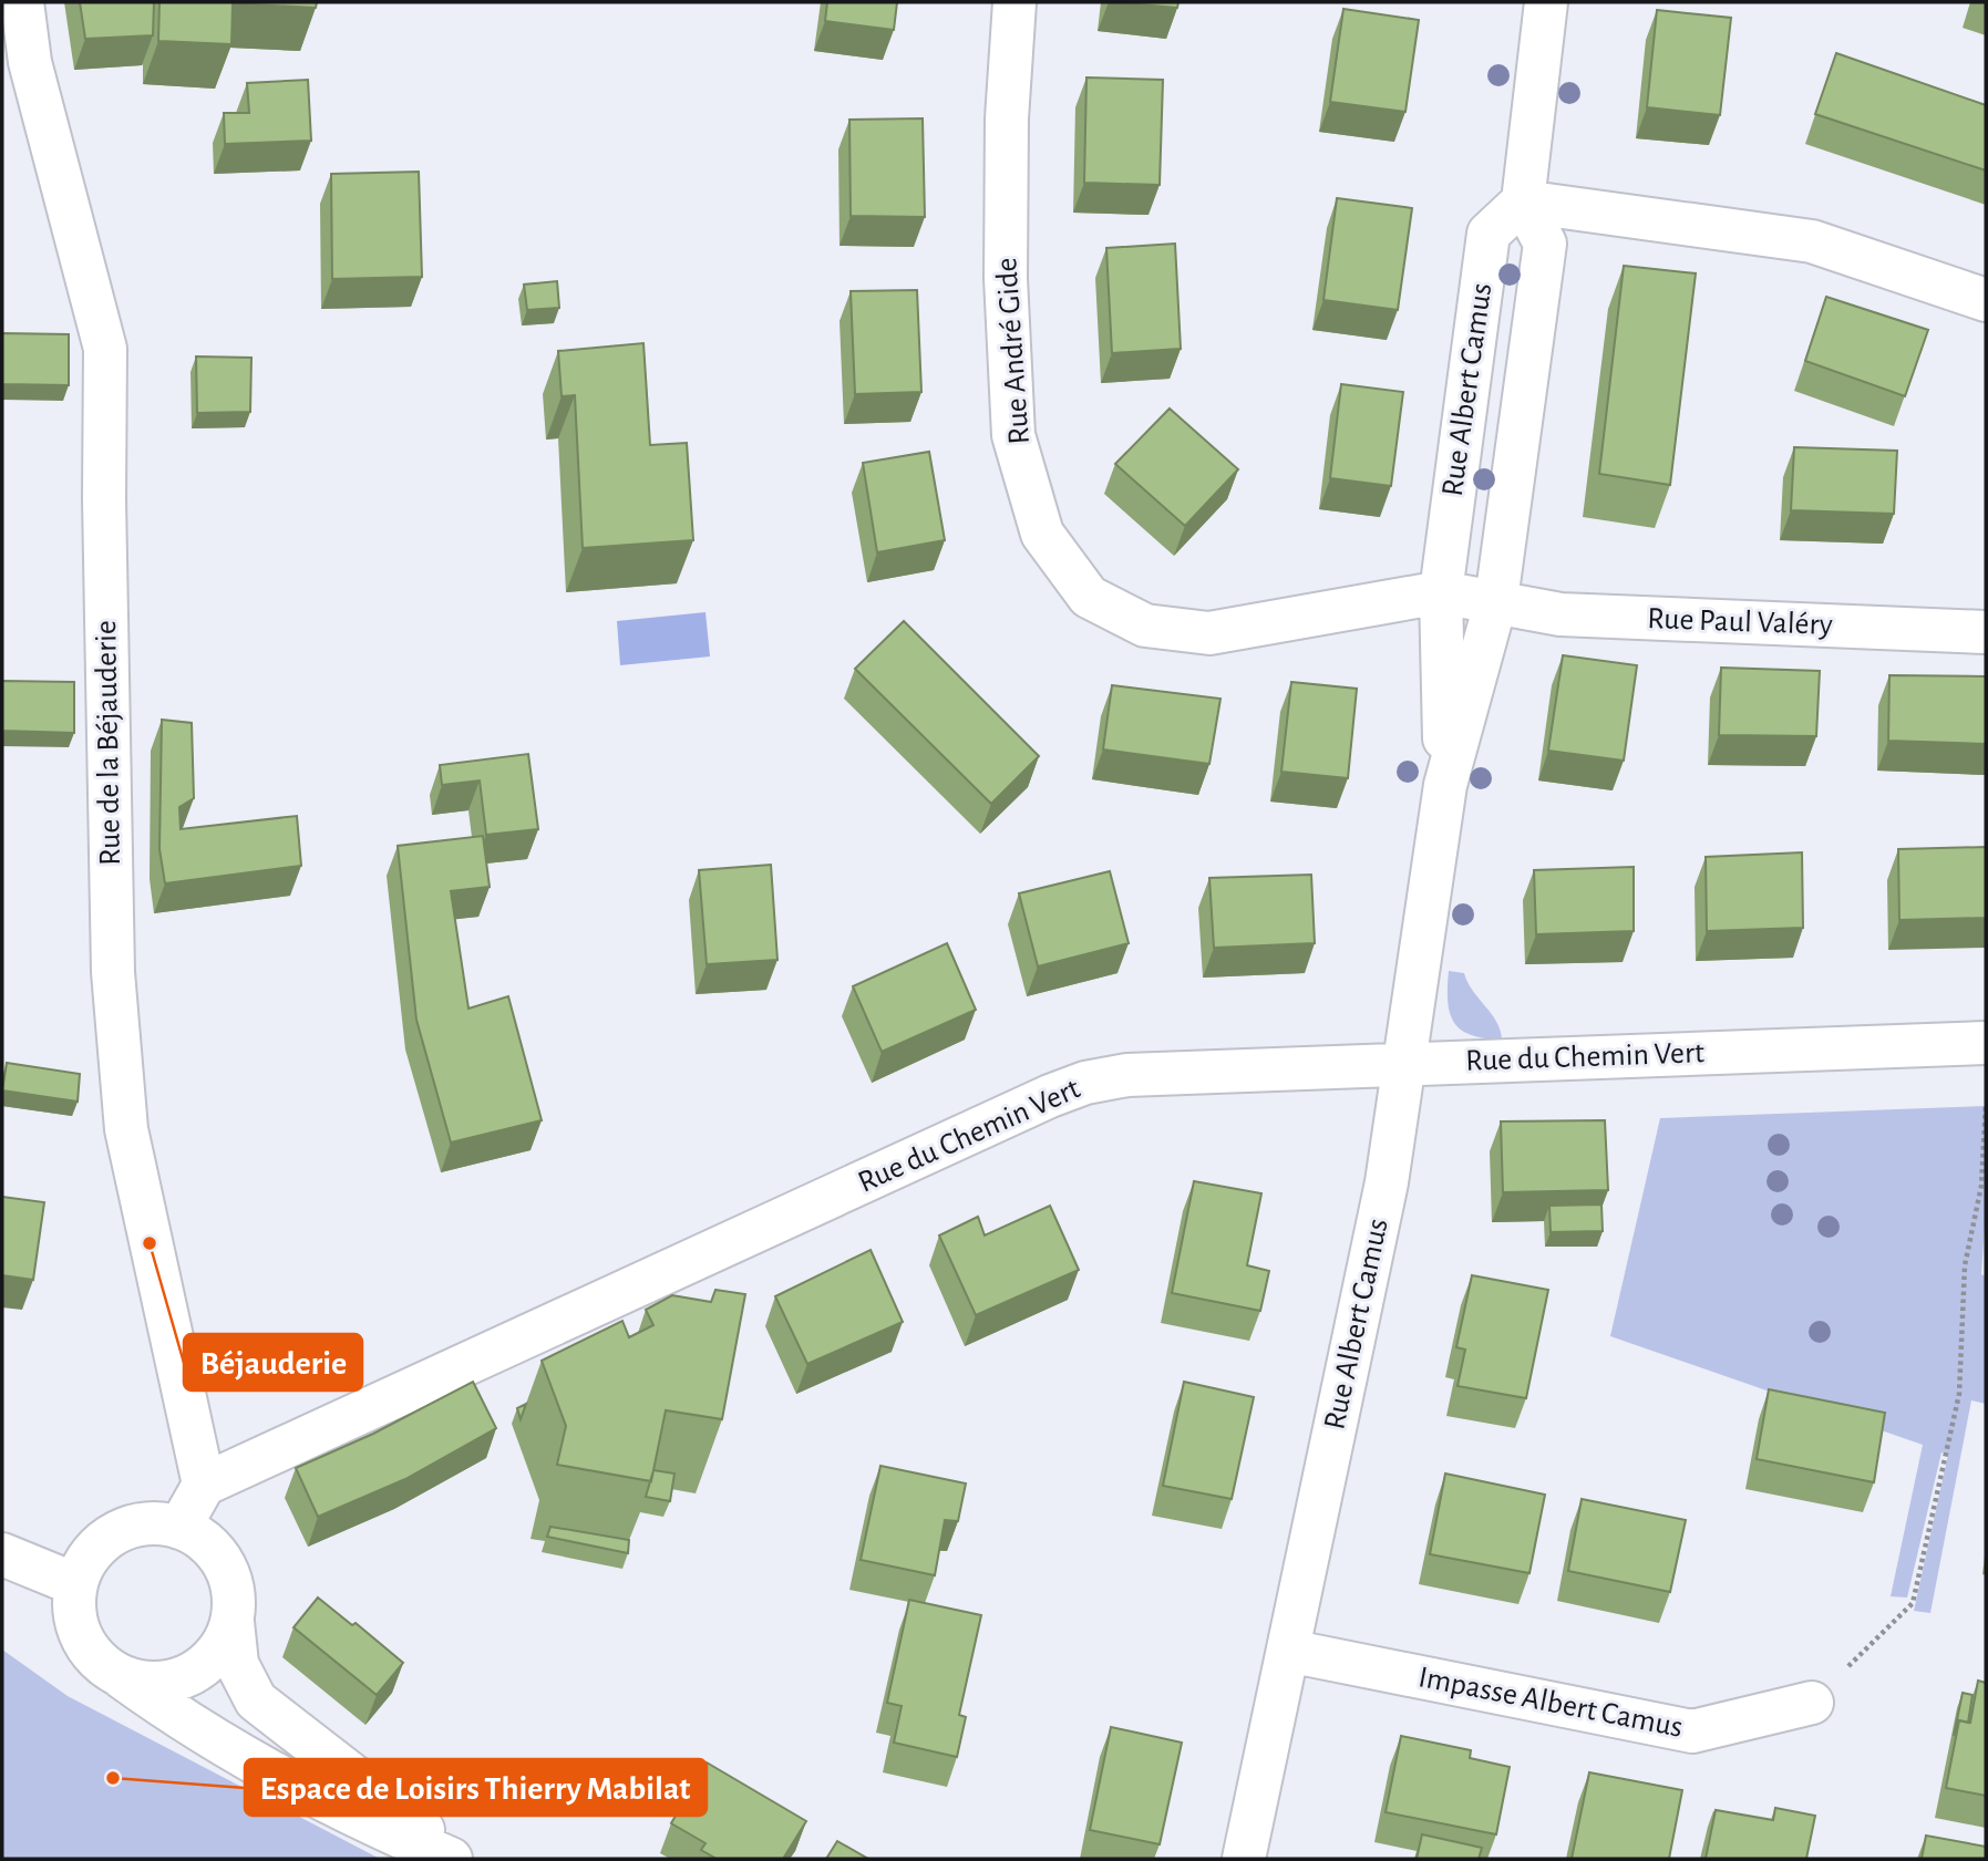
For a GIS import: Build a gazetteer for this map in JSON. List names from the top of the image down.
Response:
{
  "streets": {
    "street": [
      "Rue André Gide",
      "Rue Albert Camus",
      "Rue Paul Valéry",
      "Rue de la Béjauderie",
      "Rue du Chemin Vert",
      "Impasse Albert Camus"
    ]
  },
  "crossings": [
    ["Rue André Gide", "Rue Albert Camus"],
    ["Rue Albert Camus", "Rue Paul Valéry"],
    ["Rue Albert Camus", "Rue du Chemin Vert"],
    ["Rue Albert Camus", "Impasse Albert Camus"],
    ["Rue de la Béjauderie", "Rue du Chemin Vert"]
  ],
  "places": ["Béjauderie", "Espace de Loisirs Thierry Mabilat"]
}
